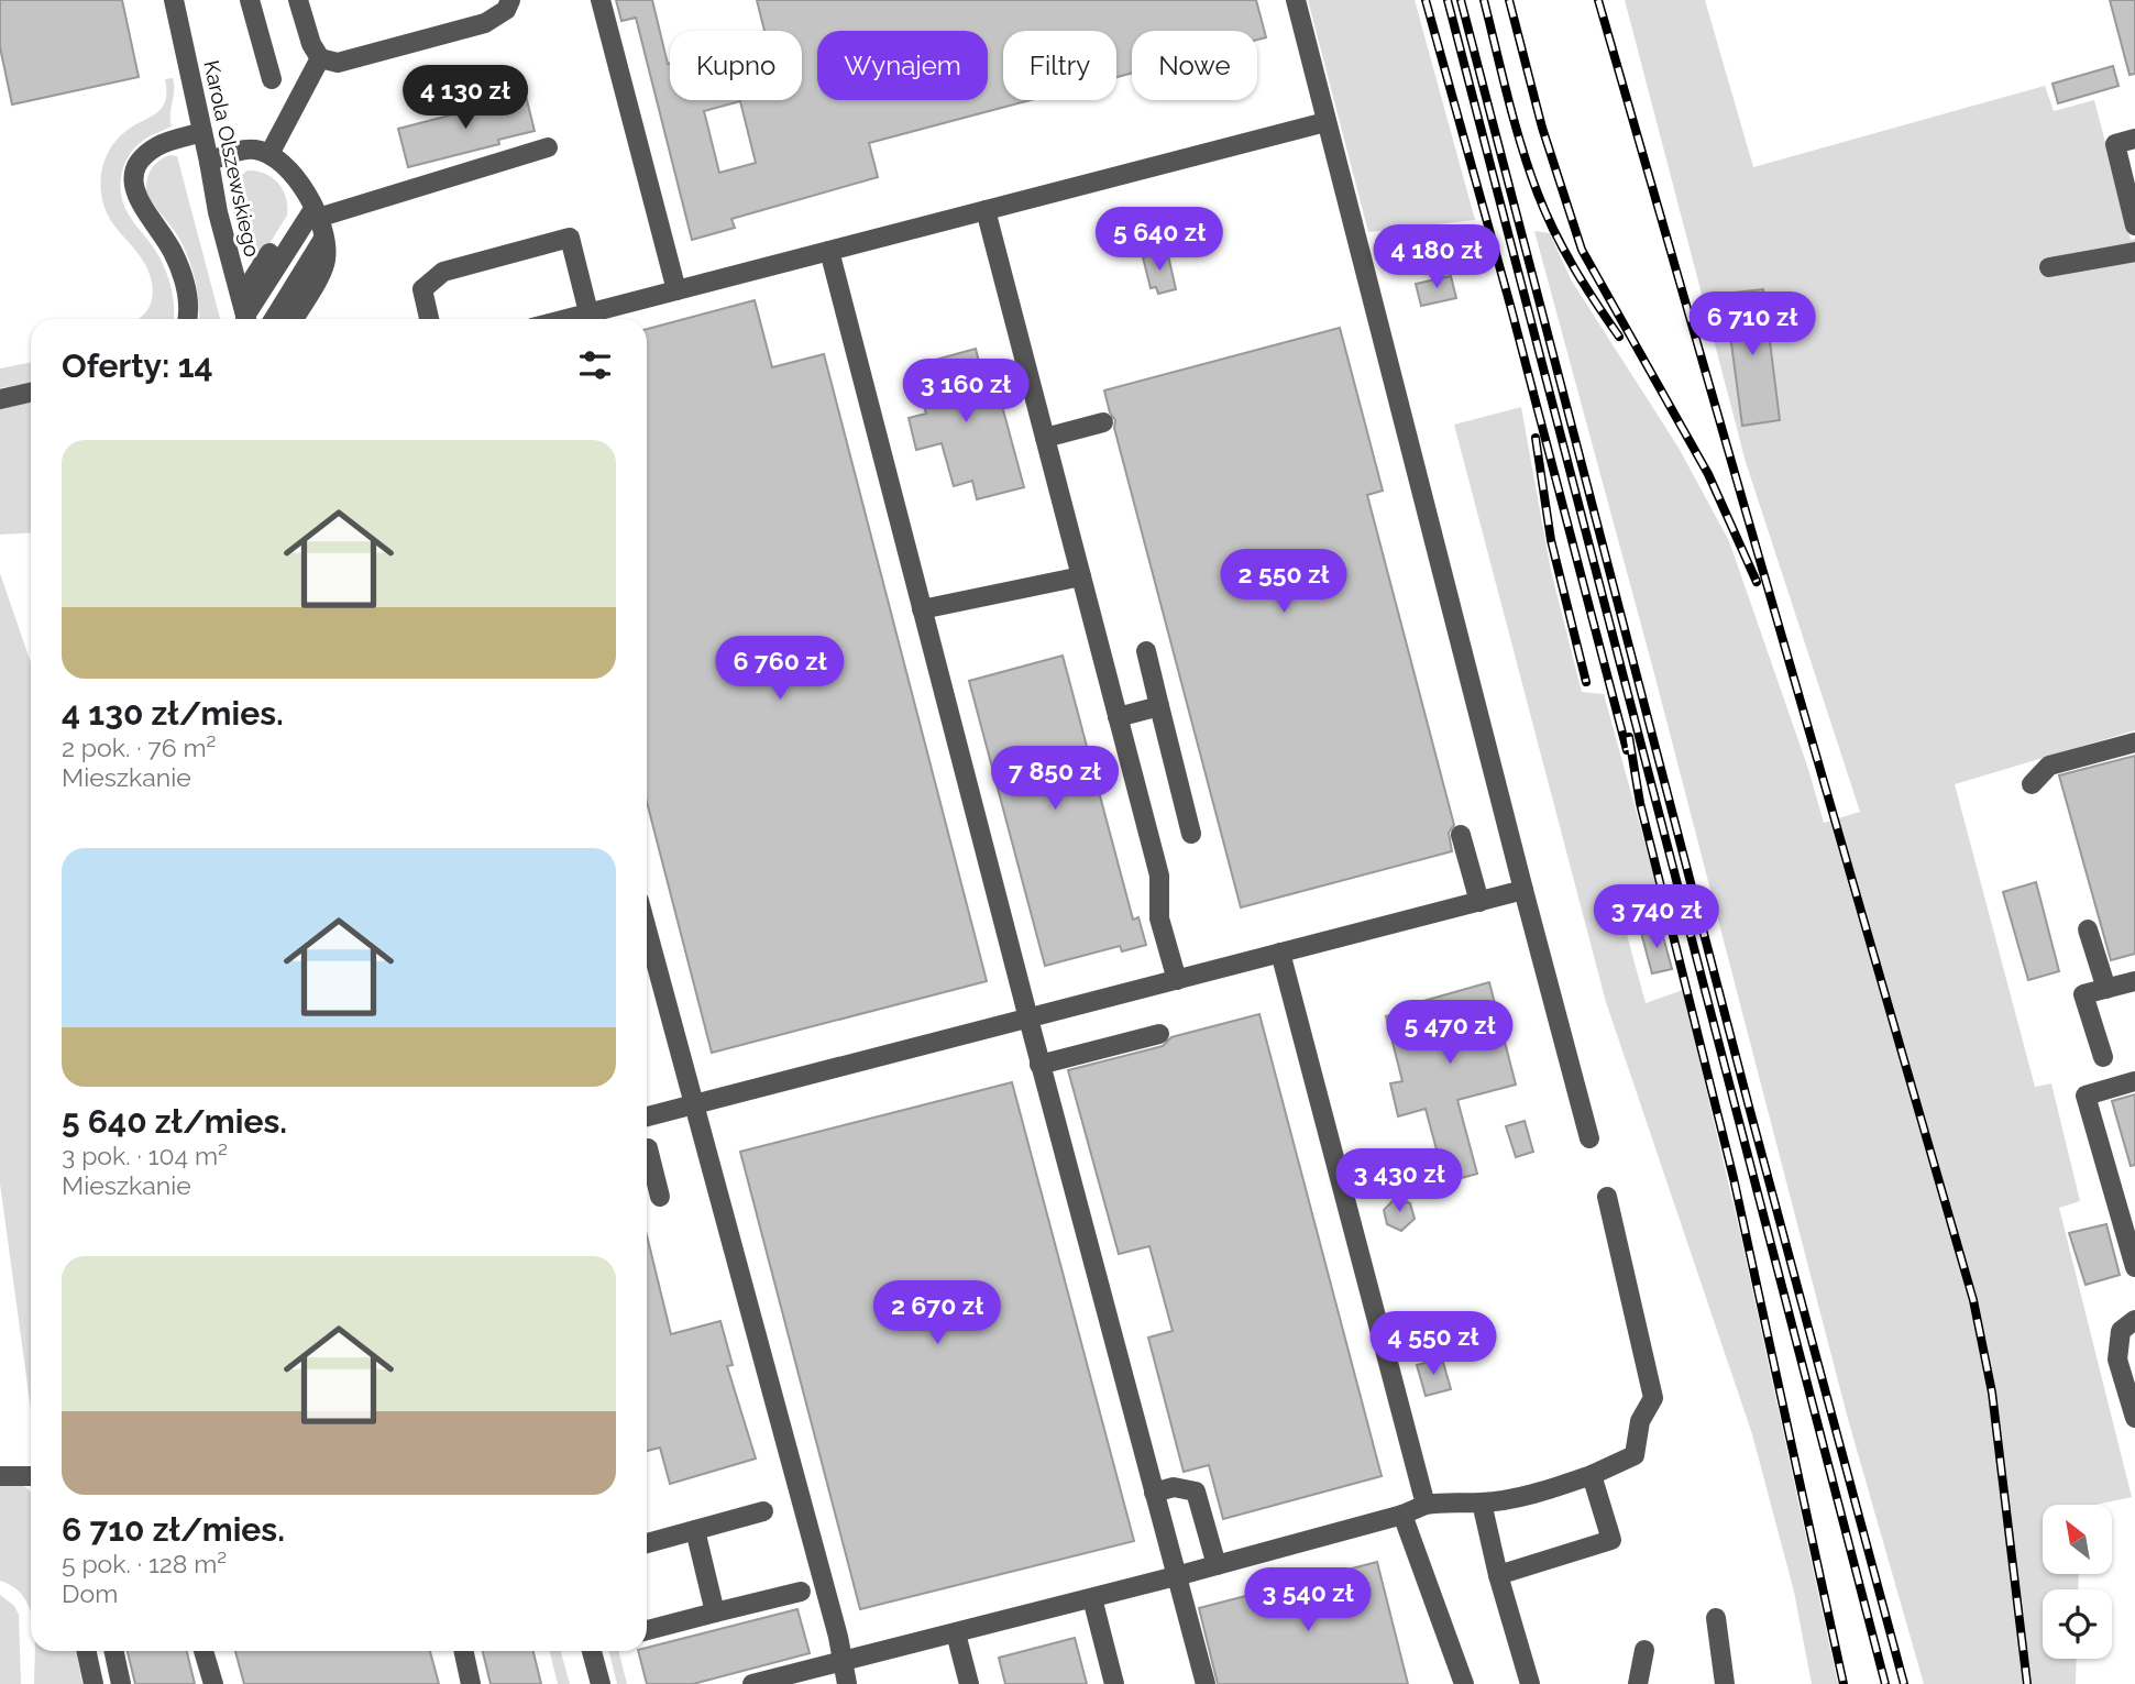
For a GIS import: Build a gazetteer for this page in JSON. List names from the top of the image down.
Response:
{
  "streets": {
    "street": ["Karola Olszewskiego"]
  },
  "north": "top left",
  "page": {
    "chip": [
      "Kupno",
      "Wynajem",
      "Filtry",
      "Nowe"
    ],
    "price": [
      "4 130 zł",
      "5 640 zł",
      "4 180 zł",
      "6 710 zł",
      "3 160 zł",
      "2 550 zł",
      "6 760 zł",
      "7 850 zł",
      "3 740 zł",
      "5 470 zł",
      "3 430 zł",
      "2 670 zł",
      "4 550 zł",
      "3 540 zł"
    ],
    "heading": "Oferty: 14",
    "list": [
      {
        "name": "4 130 zł/mies.",
        "note": "2 pok. · 76 m² · Mieszkanie"
      },
      {
        "name": "5 640 zł/mies.",
        "note": "3 pok. · 104 m² · Mieszkanie"
      },
      {
        "name": "6 710 zł/mies.",
        "note": "5 pok. · 128 m² · Dom"
      }
    ]
  }
}
